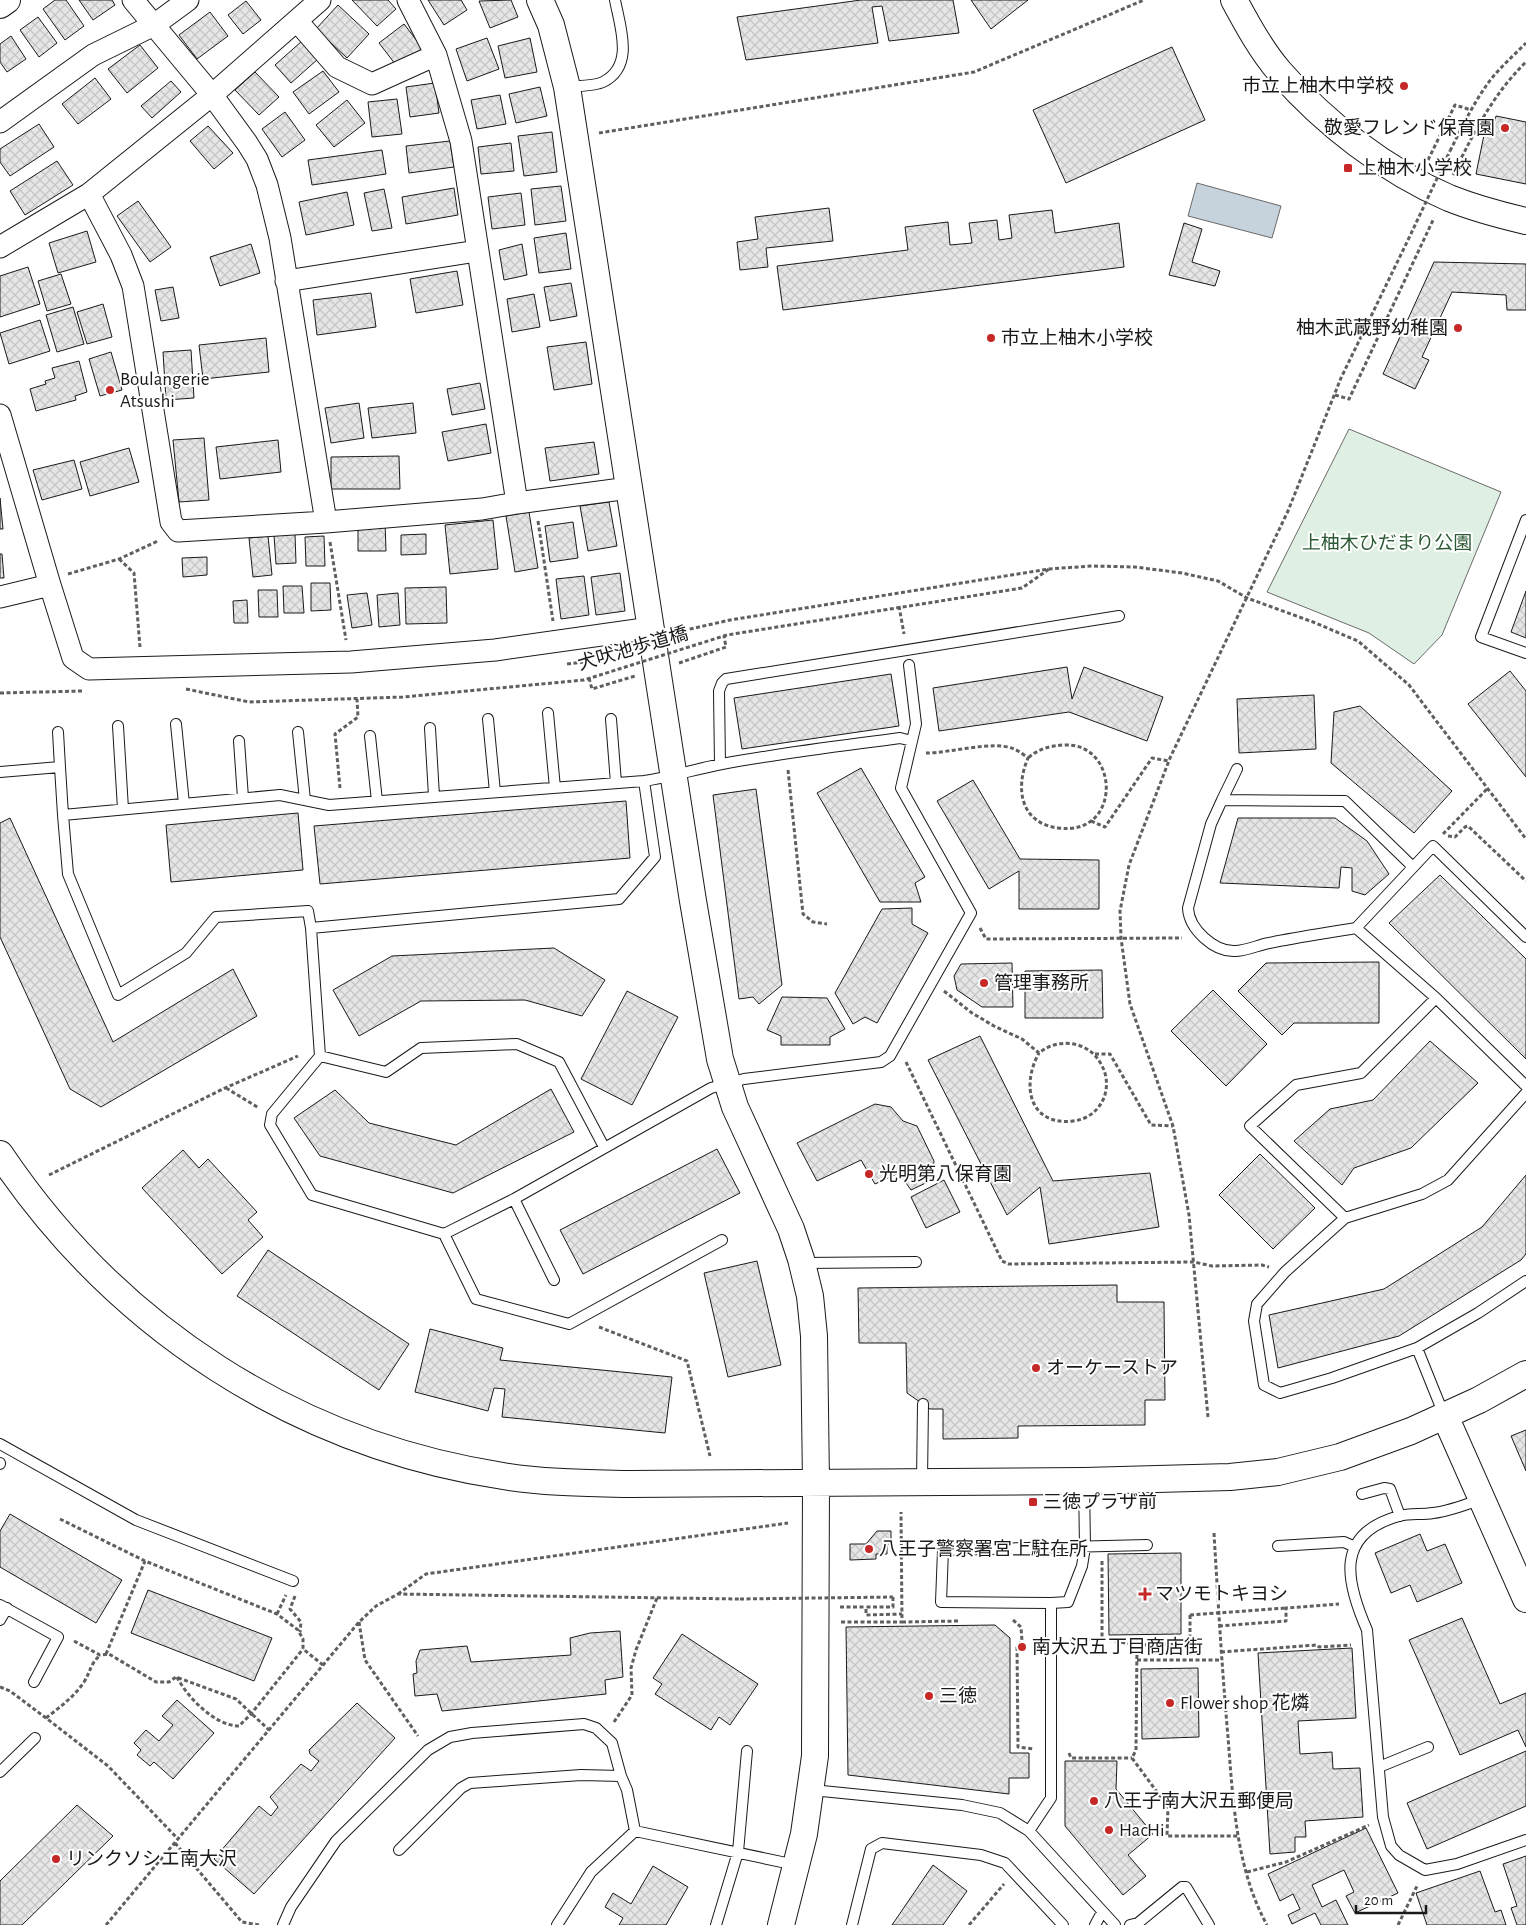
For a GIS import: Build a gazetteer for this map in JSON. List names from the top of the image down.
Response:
{
  "streets": {
    "path": ["犬吠池歩道橋"]
  },
  "parks": ["上柚木ひだまり公園"],
  "places": {
    "other": [
      "市立上柚木中学校",
      "敬愛フレンド保育園",
      "柚木武蔵野幼稚園",
      "市立上柚木小学校",
      "Boulangerie Atsushi",
      "管理事務所",
      "光明第八保育園",
      "オーケーストア",
      "八王子警察署宮上駐在所",
      "南大沢五丁目商店街",
      "三徳",
      "Flower shop 花燐",
      "八王子南大沢五郵便局",
      "HacHi",
      "リンクソシエ南大沢"
    ],
    "transit": ["上柚木小学校", "三徳プラザ前"],
    "health": ["マツモトキヨシ"]
  },
  "scale_bar": "20 m"
}
